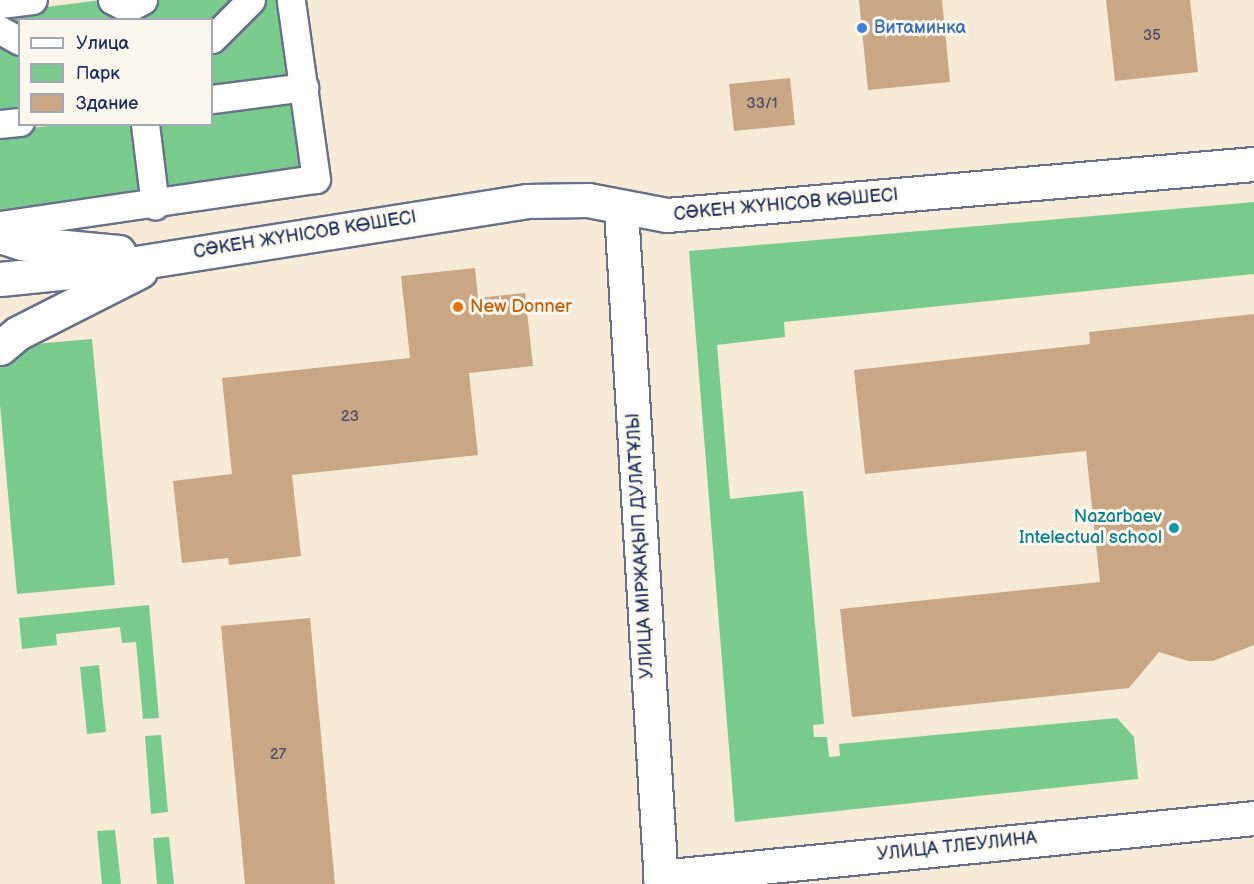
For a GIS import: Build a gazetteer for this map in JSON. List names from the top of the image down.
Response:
{
  "streets": {
    "street": ["СӘКЕН ЖҮНІСОВ КӨШЕСІ", "УЛИЦА МІРЖАҚЫП ДУЛАТҰЛЫ", "УЛИЦА ТЛЕУЛИНА"]
  },
  "crossings": [
    ["СӘКЕН ЖҮНІСОВ КӨШЕСІ", "УЛИЦА МІРЖАҚЫП ДУЛАТҰЛЫ"],
    ["УЛИЦА МІРЖАҚЫП ДУЛАТҰЛЫ", "УЛИЦА ТЛЕУЛИНА"]
  ],
  "places": ["Витаминка", "New Donner", "Nazarbaev Intelectual school"],
  "house_numbers": [
    "35",
    "33/1",
    "23",
    "27"
  ],
  "legend": ["Улица", "Парк", "Здание"]
}
